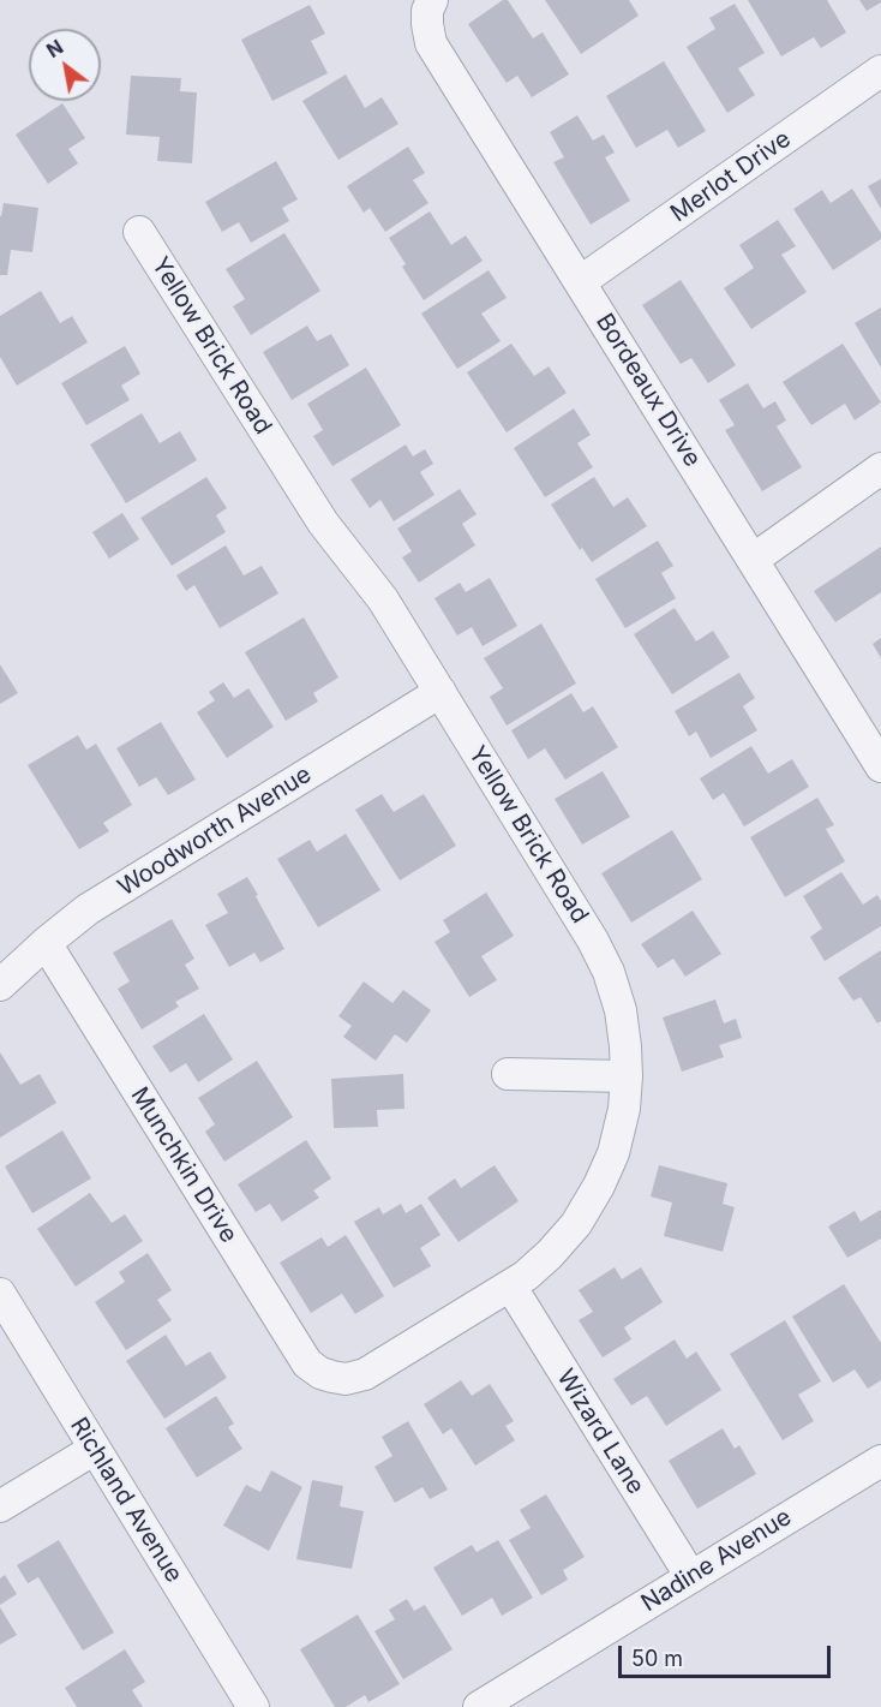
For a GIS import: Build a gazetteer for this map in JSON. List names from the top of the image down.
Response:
{
  "streets": {
    "street": [
      "Merlot Drive",
      "Yellow Brick Road",
      "Bordeaux Drive",
      "Woodworth Avenue",
      "Munchkin Drive",
      "Wizard Lane",
      "Richland Avenue",
      "Nadine Avenue"
    ]
  },
  "crossings": [
    ["Merlot Drive", "Bordeaux Drive"],
    ["Yellow Brick Road", "Woodworth Avenue"],
    ["Yellow Brick Road", "Munchkin Drive"],
    ["Yellow Brick Road", "Wizard Lane"],
    ["Woodworth Avenue", "Munchkin Drive"],
    ["Wizard Lane", "Nadine Avenue"]
  ],
  "scale_bar": "50 m",
  "north": "top left"
}
